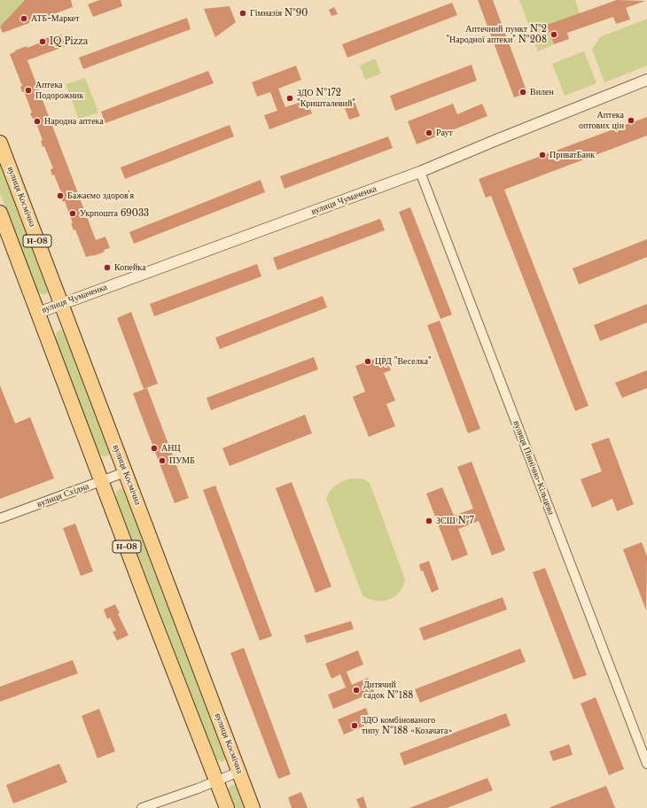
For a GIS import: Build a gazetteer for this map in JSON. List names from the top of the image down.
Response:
{
  "streets": {
    "main road": ["вулиця Космічна", "Н-08"],
    "street": ["вулиця Чумаченка", "вулиця Північно-Кільцева", "вулиця Східна"]
  },
  "crossings": [
    ["вулиця Космічна", "вулиця Чумаченка"],
    ["вулиця Космічна", "вулиця Східна"],
    ["вулиця Чумаченка", "Н-08"],
    ["вулиця Чумаченка", "вулиця Північно-Кільцева"],
    ["Н-08", "вулиця Східна"]
  ],
  "places": [
    "Гімназія №90",
    "АТБ-Маркет",
    "Аптечний пункт №2 \"Народної аптеки\" №208",
    "IQ Pizza",
    "Аптека Подорожник",
    "Вилен",
    "ЗДО №172 \"Кришталевий\"",
    "Аптека оптових цін",
    "Народна аптека",
    "Раут",
    "ПриватБанк",
    "Бажаємо здоровʼя",
    "Укрпошта 69033",
    "Копейка",
    "ЦРД \"Веселка\"",
    "АНЦ",
    "ПУМБ",
    "ЗСШ №7",
    "Дитячий садок №188",
    "ЗДО комбінованого типу №188 «Козачата»"
  ]
}
